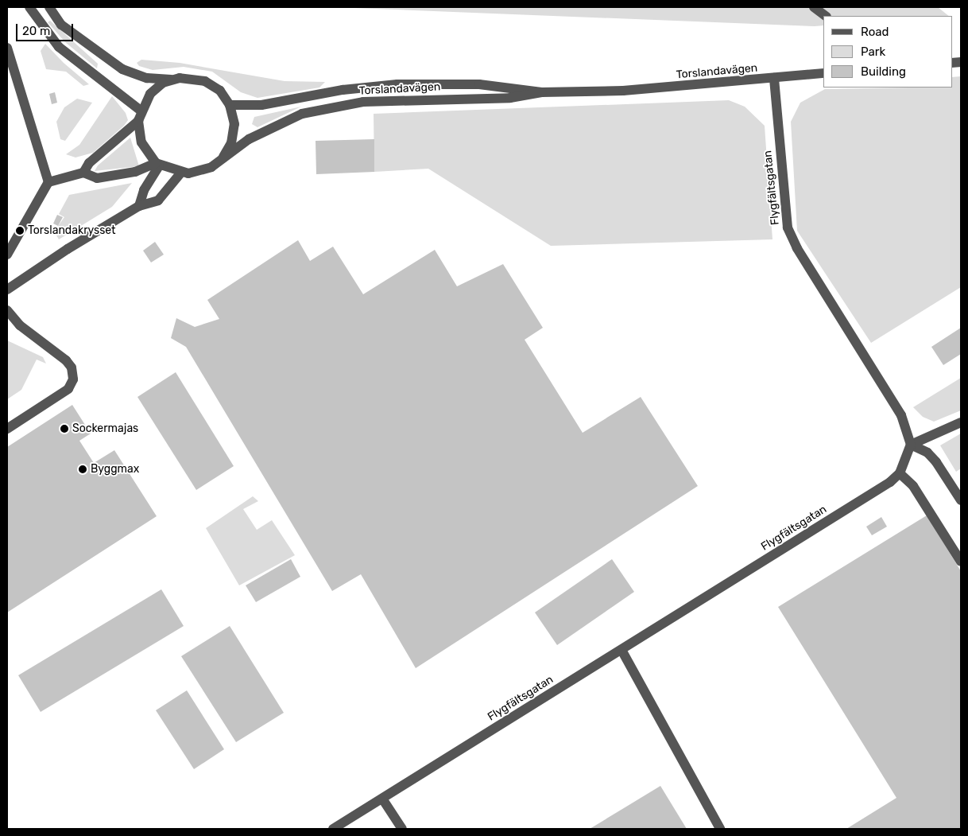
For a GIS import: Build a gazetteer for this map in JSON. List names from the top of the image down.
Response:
{
  "streets": {
    "street": ["Torslandavägen", "Flygfältsgatan"]
  },
  "crossings": [
    ["Torslandavägen", "Flygfältsgatan"]
  ],
  "places": ["Torslandakrysset", "Sockermajas", "Byggmax"],
  "legend": ["Road", "Park", "Building"],
  "scale_bar": "20 m"
}
